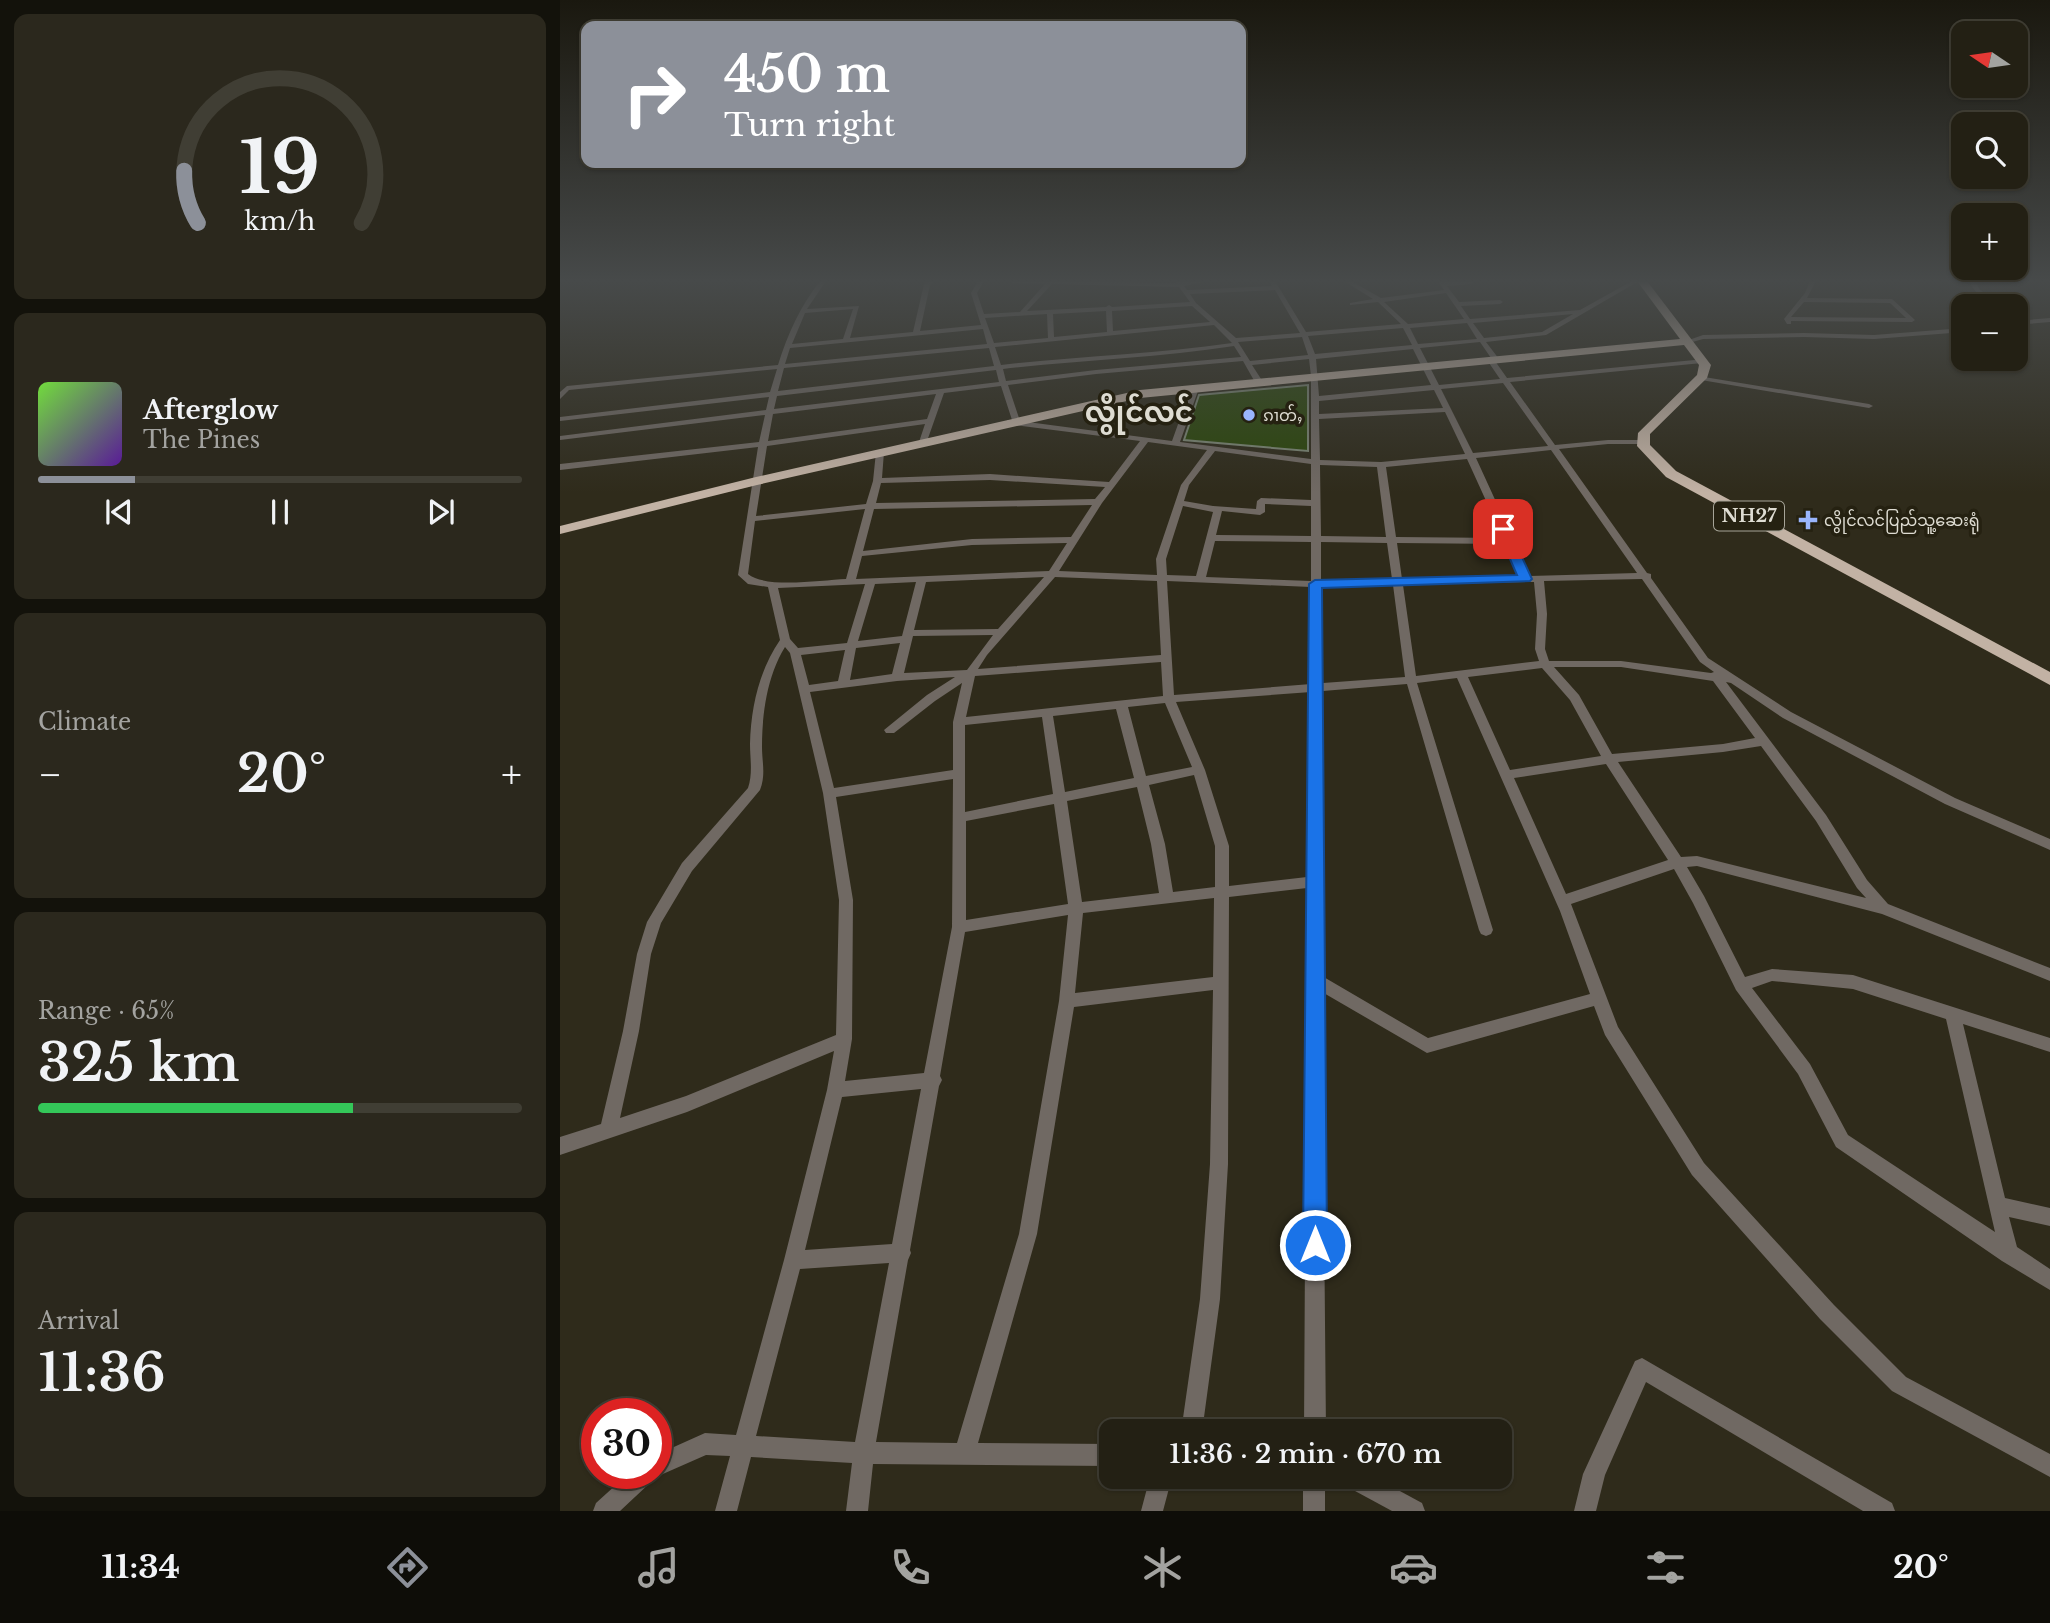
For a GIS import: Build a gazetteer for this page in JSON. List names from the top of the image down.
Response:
{
  "streets": {
    "highway": ["NH27"]
  },
  "districts": ["လွိုင်လင်"],
  "places": {
    "other": ["ၵၢတ်ႇ"],
    "health": ["လွိုင်လင်ပြည်သူ့ဆေးရုံ"]
  },
  "north": "left",
  "page": {
    "map_buttons": ["+", "−"],
    "turn": ["450 m", "Turn right"],
    "song": ["Afterglow", "The Pines"],
    "tile": [
      "Climate",
      ["Range · 65%", "325 km"],
      ["Arrival", "11:36"]
    ],
    "heat": ["−", "20°", "+"],
    "limit": "30",
    "trip": "11:36 · 2 min · 670 m",
    "tabs": ["11:34", "20°"],
    "gauge": ["19", "km/h"]
  }
}
